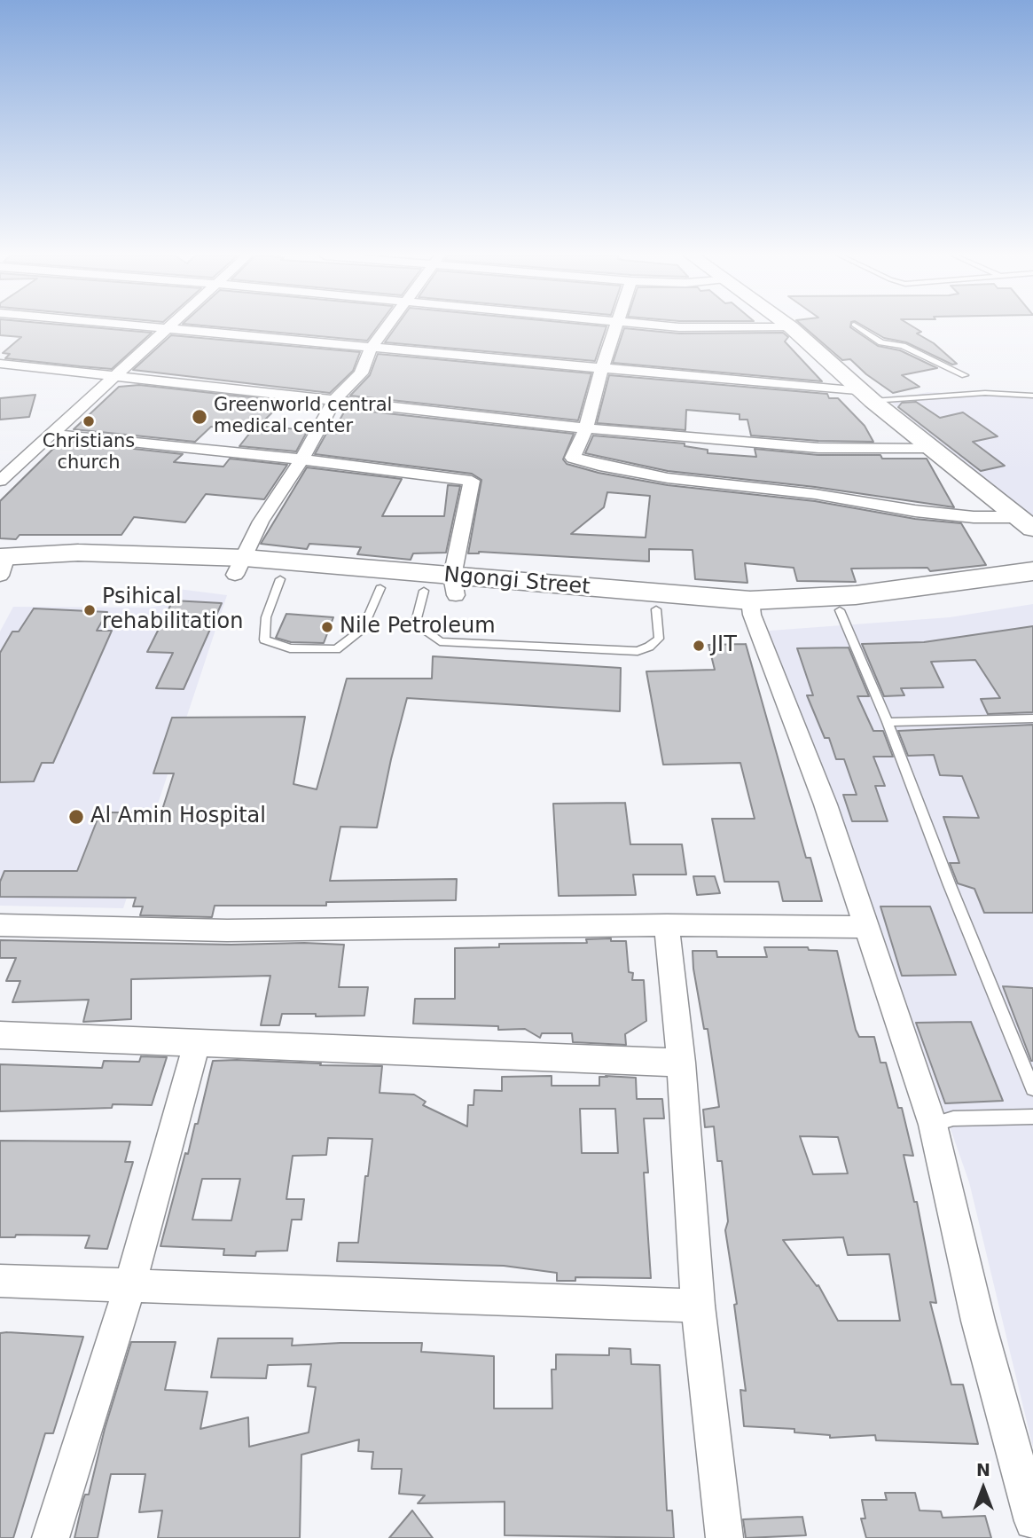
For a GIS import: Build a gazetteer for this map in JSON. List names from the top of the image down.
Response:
{
  "streets": {
    "main road": ["Ngongi Street"]
  },
  "places": [
    "Greenworld central medical center",
    "Christians church",
    "Psihical rehabilitation",
    "Nile Petroleum",
    "JIT",
    "Al Amin Hospital"
  ],
  "north": "top"
}
